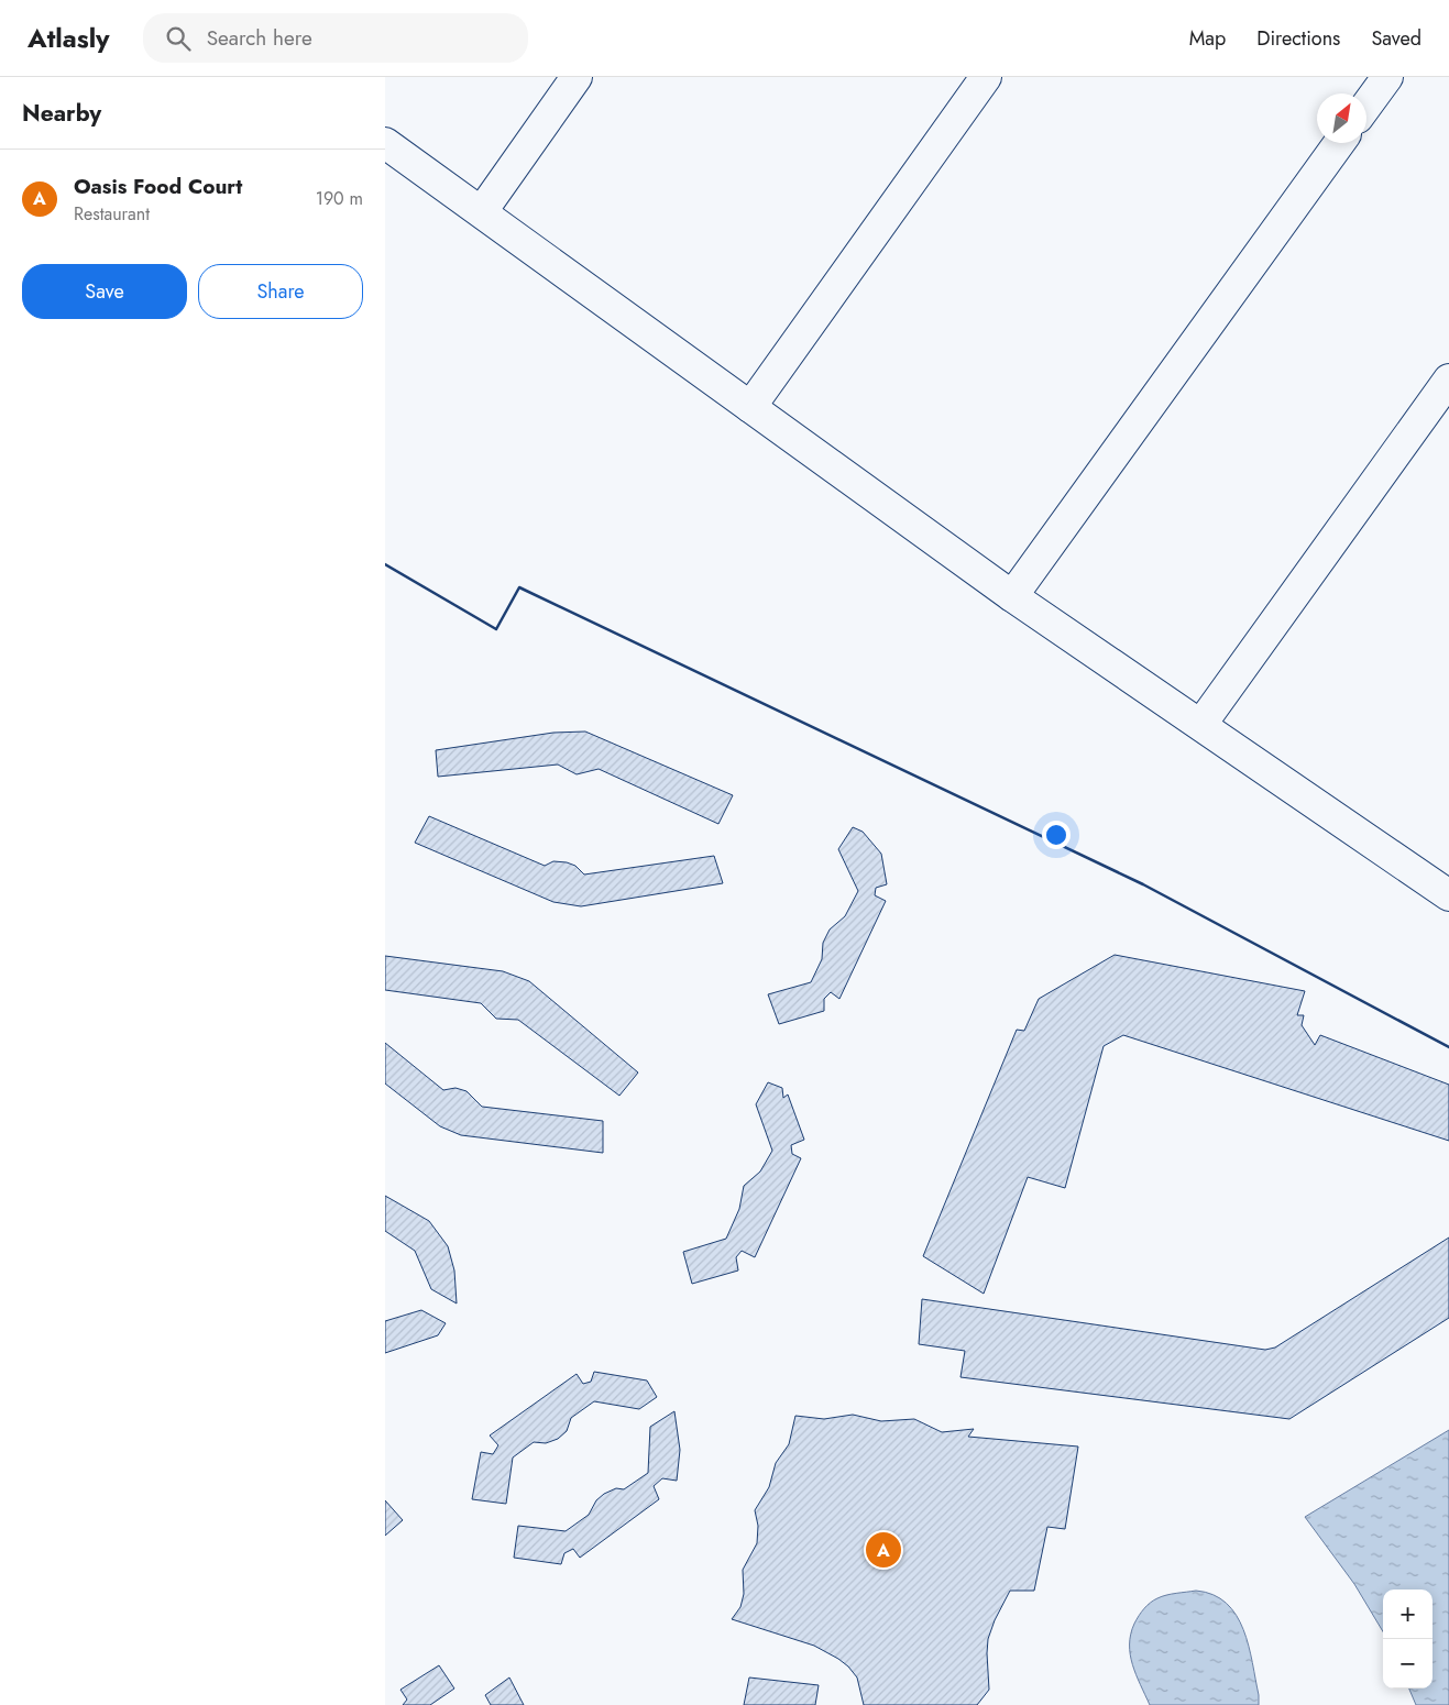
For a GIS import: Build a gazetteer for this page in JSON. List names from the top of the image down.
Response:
{
  "north": "top right",
  "page": {
    "header": "Atlasly",
    "search": "Search here",
    "nav": ["Map", "Directions", "Saved"],
    "heading": "Nearby",
    "list": [
      {
        "mark": "A",
        "name": "Oasis Food Court",
        "note": "Restaurant",
        "value": "190 m"
      }
    ],
    "buttons": ["Save", "Share"],
    "pins": "A",
    "map_buttons": ["+", "−"]
  }
}
